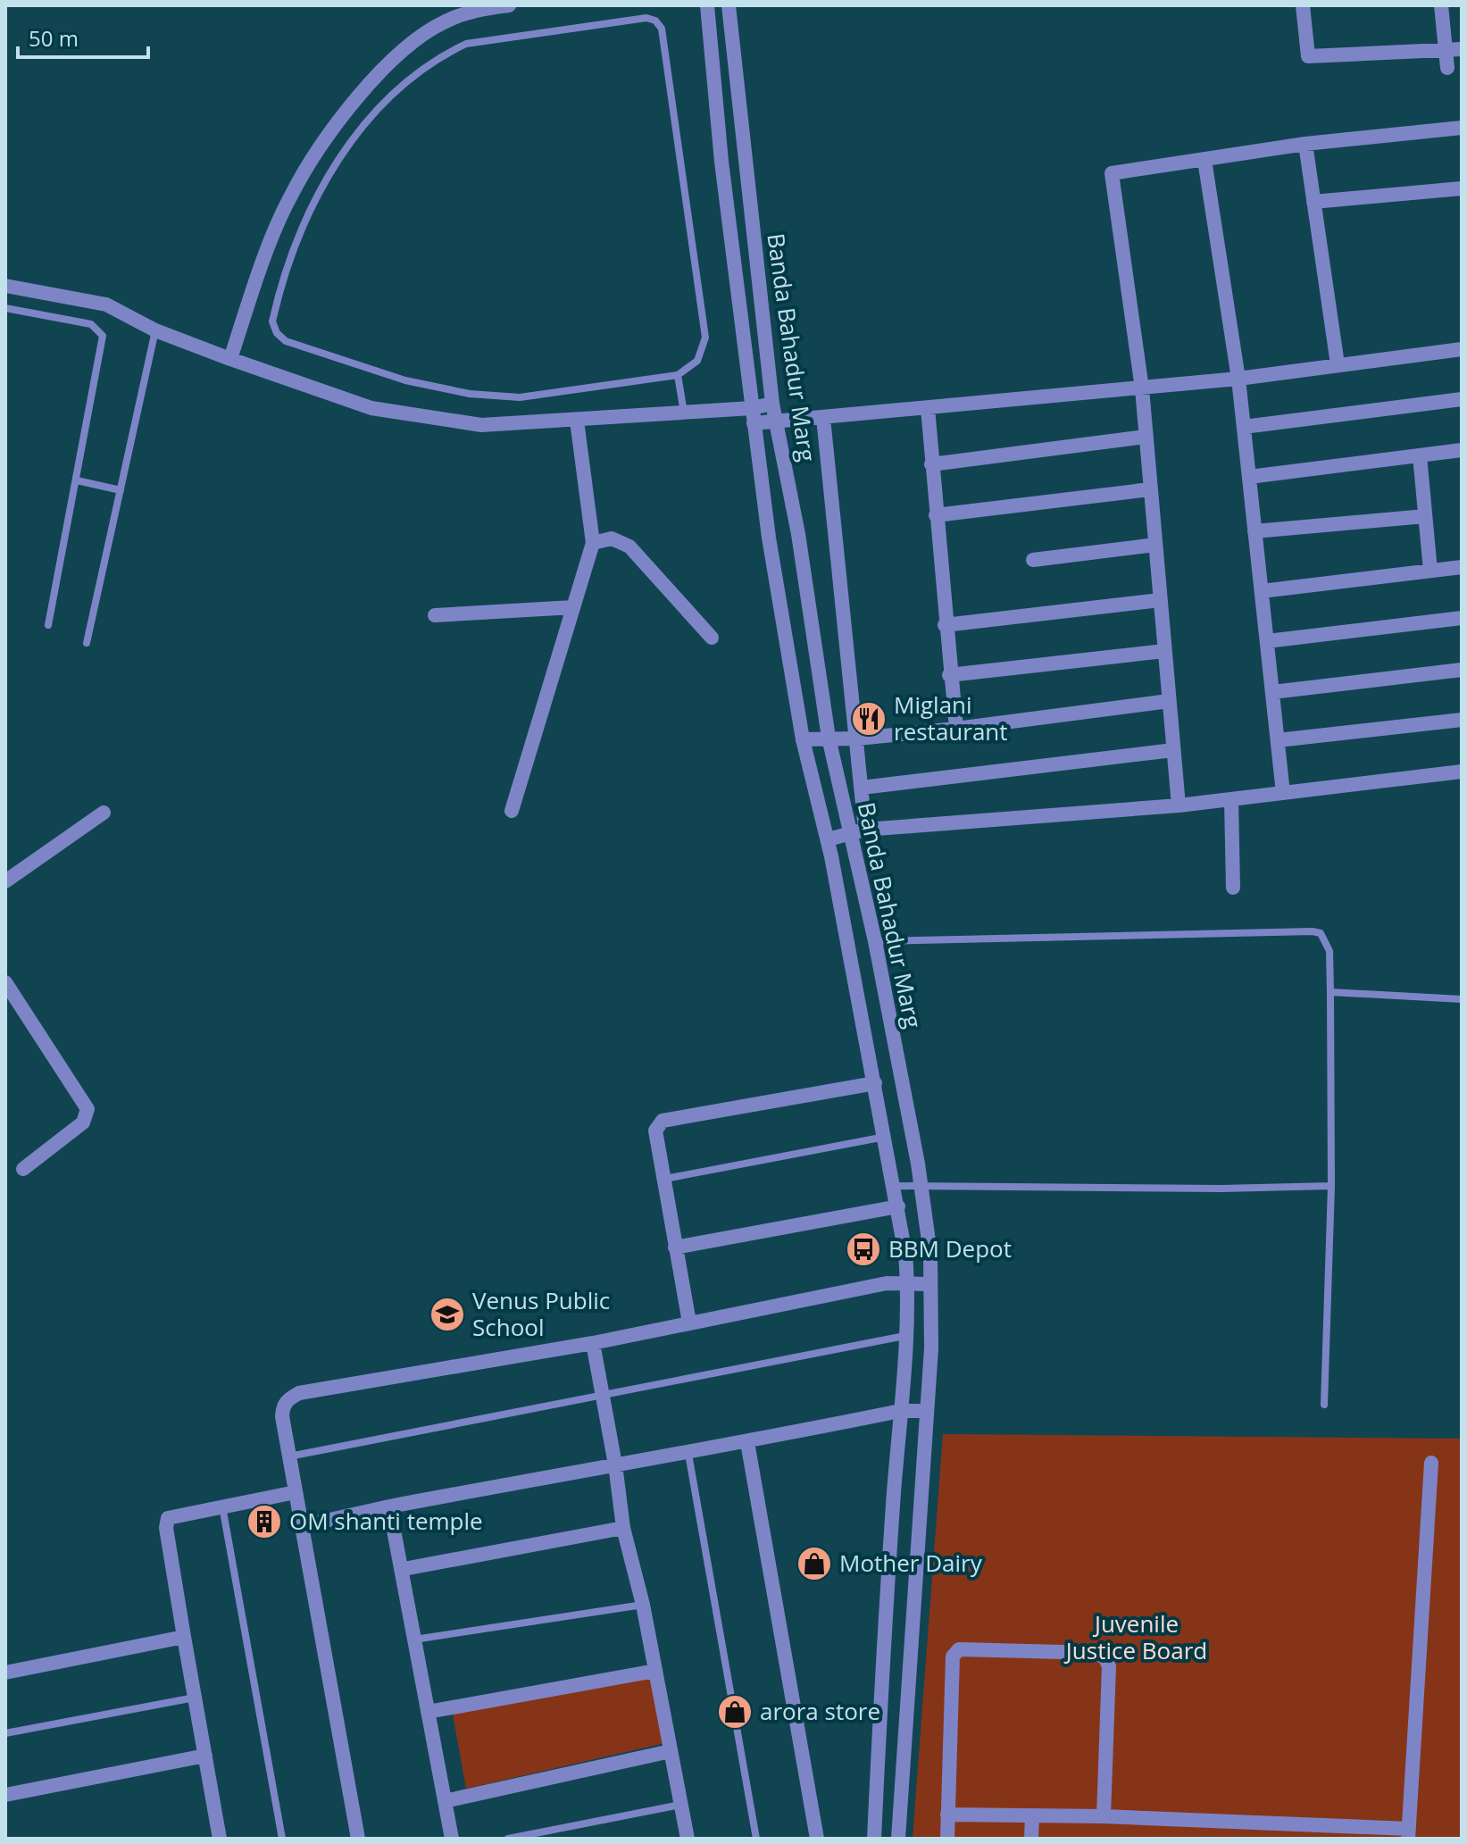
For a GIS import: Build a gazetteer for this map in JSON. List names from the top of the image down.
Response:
{
  "streets": {
    "street": ["Banda Bahadur Marg"]
  },
  "parks": ["Juvenile Justice Board"],
  "places": {
    "restaurant": ["Miglani restaurant"],
    "bus stop": ["BBM Depot"],
    "school or university": ["Venus Public School"],
    "building": ["OM shanti temple"],
    "shop": ["Mother Dairy", "arora store"]
  },
  "scale_bar": "50 m"
}
